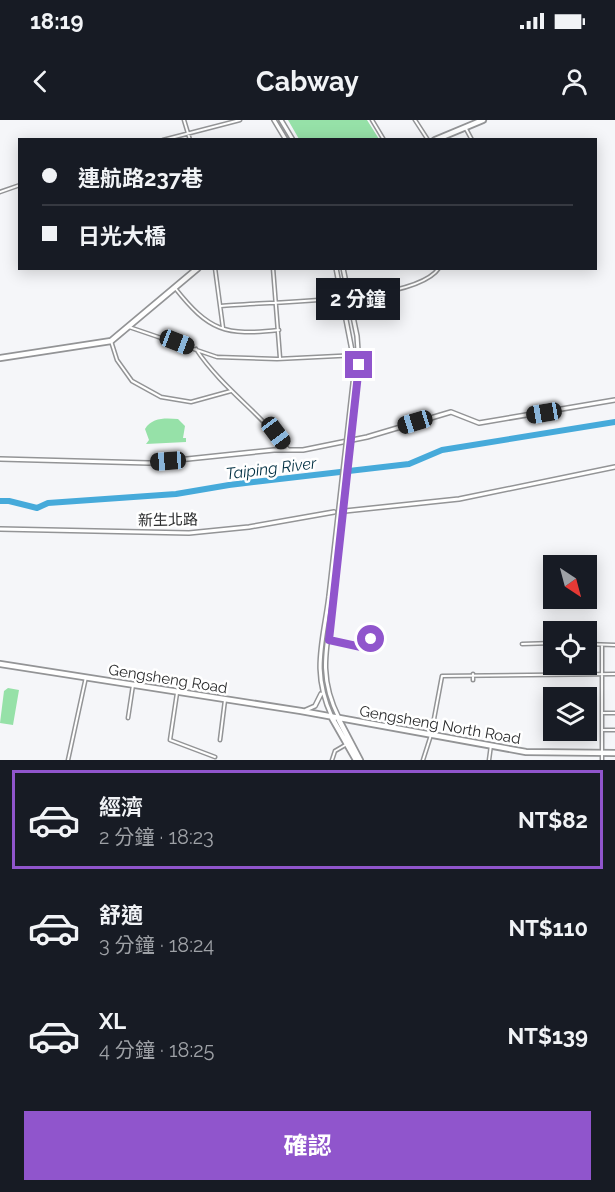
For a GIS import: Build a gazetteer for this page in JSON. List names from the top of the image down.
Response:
{
  "streets": {
    "main road": ["Gengsheng Road", "Gengsheng North Road"],
    "street": ["新生北路"]
  },
  "crossings": [
    ["Gengsheng Road", "Gengsheng North Road"]
  ],
  "water": ["Taiping River"],
  "north": "bottom right",
  "page": {
    "status": "18:19",
    "header": "Cabway",
    "banner": ["連航路237巷", "日光大橋"],
    "bubble": "2 分鐘",
    "list": [
      {
        "name": "經濟",
        "note": "2 分鐘 · 18:23",
        "value": "NT$82"
      },
      {
        "name": "舒適",
        "note": "3 分鐘 · 18:24",
        "value": "NT$110"
      },
      {
        "name": "XL",
        "note": "4 分鐘 · 18:25",
        "value": "NT$139"
      }
    ],
    "buttons": "確認"
  }
}
